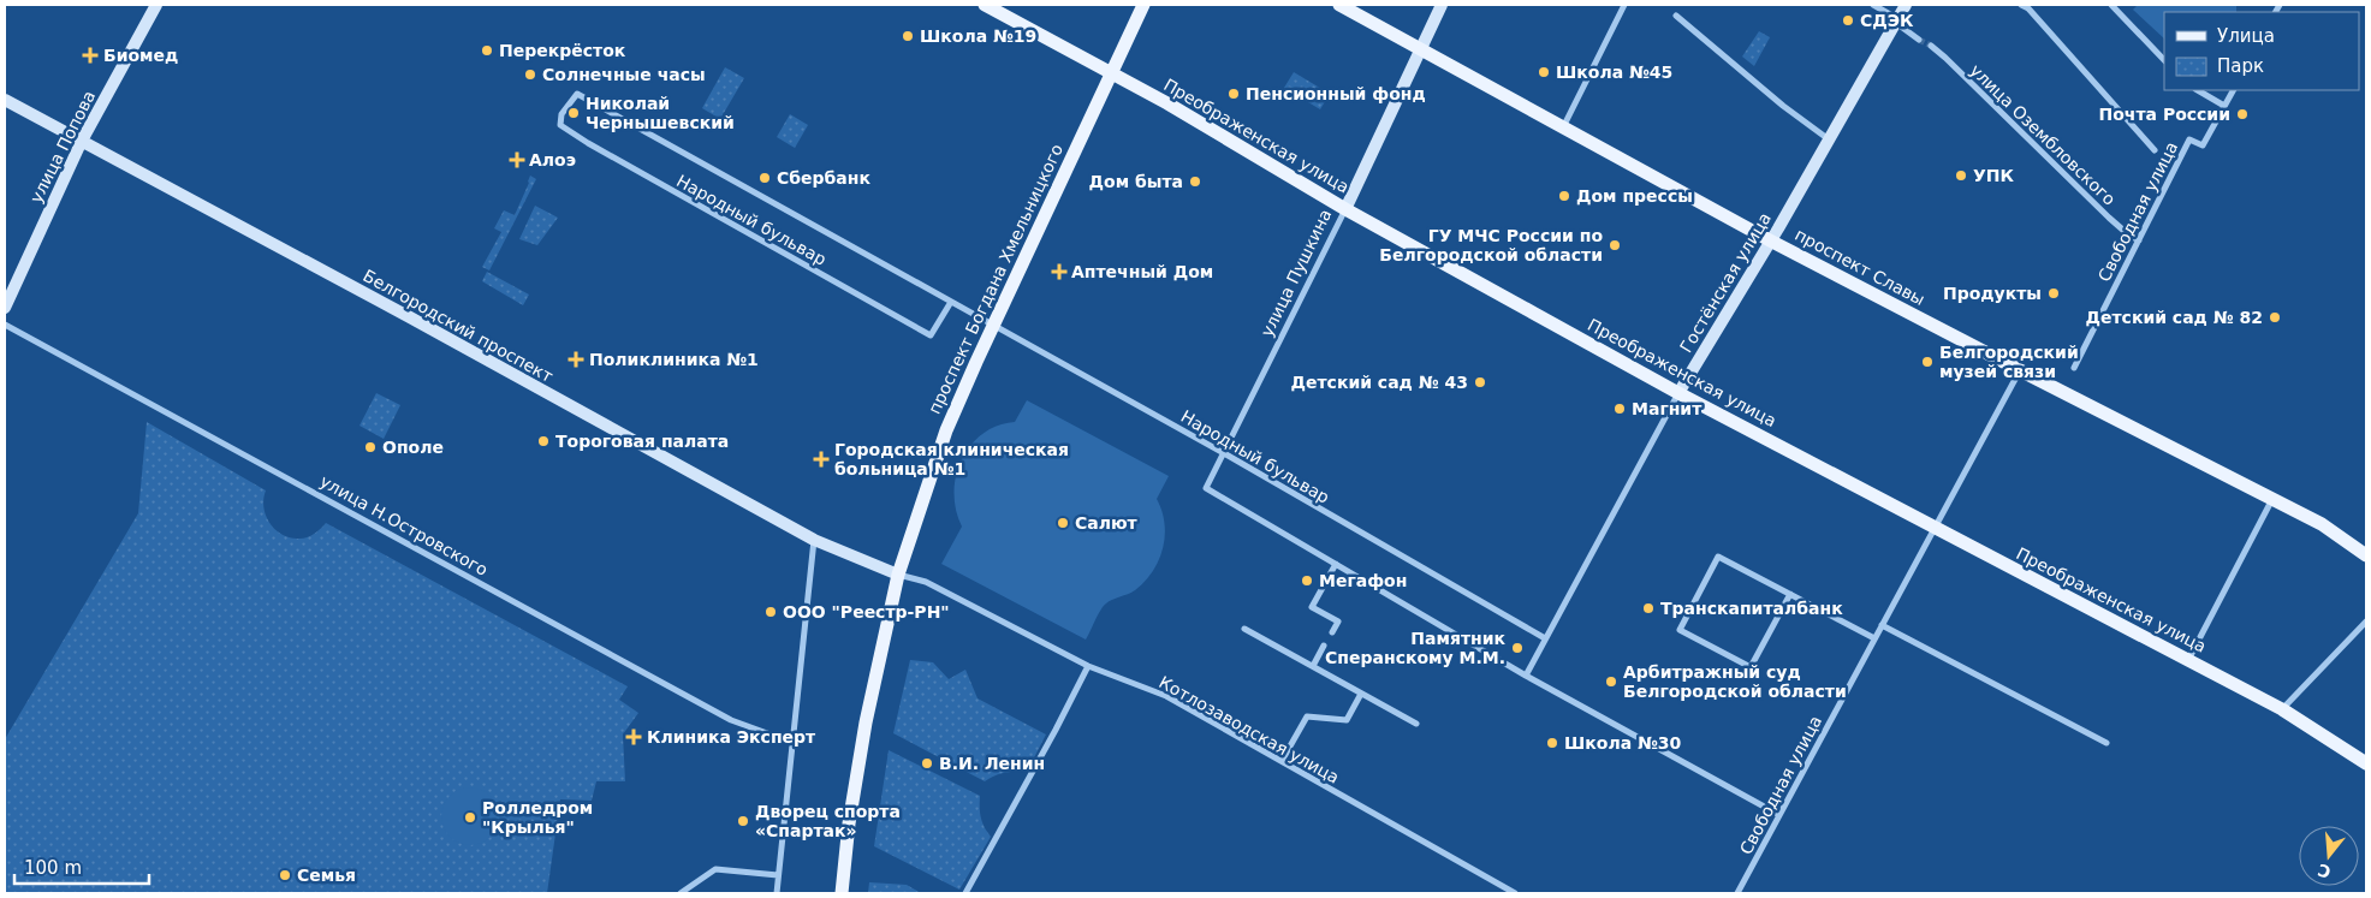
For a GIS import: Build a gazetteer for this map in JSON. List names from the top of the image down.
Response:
{
  "streets": {
    "main road": [
      "Преображенская улица",
      "улица Попова",
      "проспект Славы",
      "улица Пушкина",
      "проспект Богдана Хмельницкого",
      "Гостёнская улица",
      "Белгородский проспект"
    ],
    "street": [
      "улица Озембловского",
      "Свободная улица",
      "Народный бульвар",
      "улица Н.Островского",
      "Котлозаводская улица"
    ]
  },
  "crossings": [
    ["улица Озембловского", "Свободная улица"],
    ["Преображенская улица", "Свободная улица"],
    ["Преображенская улица", "улица Пушкина"],
    ["Преображенская улица", "проспект Богдана Хмельницкого"],
    ["Преображенская улица", "Гостёнская улица"],
    ["улица Попова", "Белгородский проспект"],
    ["Свободная улица", "проспект Славы"],
    ["Народный бульвар", "улица Пушкина"],
    ["Народный бульвар", "проспект Богдана Хмельницкого"],
    ["Народный бульвар", "Гостёнская улица"],
    ["проспект Славы", "улица Пушкина"],
    ["проспект Славы", "Гостёнская улица"],
    ["проспект Богдана Хмельницкого", "Белгородский проспект"],
    ["проспект Богдана Хмельницкого", "Котлозаводская улица"],
    ["Белгородский проспект", "Котлозаводская улица"]
  ],
  "places": {
    "other": [
      "СДЭК",
      "Школа №19",
      "Перекрёсток",
      "Школа №45",
      "Солнечные часы",
      "Пенсионный фонд",
      "Николай Чернышевский",
      "Почта России",
      "УПК",
      "Сбербанк",
      "Дом быта",
      "Дом прессы",
      "ГУ МЧС России по Белгородской области",
      "Продукты",
      "Детский сад № 82",
      "Белгородский музей связи",
      "Детский сад № 43",
      "Магнит",
      "Тороговая палата",
      "Ополе",
      "Салют",
      "Мегафон",
      "Транскапиталбанк",
      "ООО \"Реестр-РН\"",
      "Памятник Сперанскому М.М.",
      "Арбитражный суд Белгородской области",
      "Школа №30",
      "В.И. Ленин",
      "Ролледром \"Крылья\"",
      "Дворец спорта «Спартак»",
      "Семья"
    ],
    "health": [
      "Биомед",
      "Алоэ",
      "Аптечный Дом",
      "Поликлиника №1",
      "Городская клиническая больница №1",
      "Клиника Эксперт"
    ]
  },
  "legend": ["Улица", "Парк"],
  "scale_bar": "100 m",
  "north": "bottom"
}
